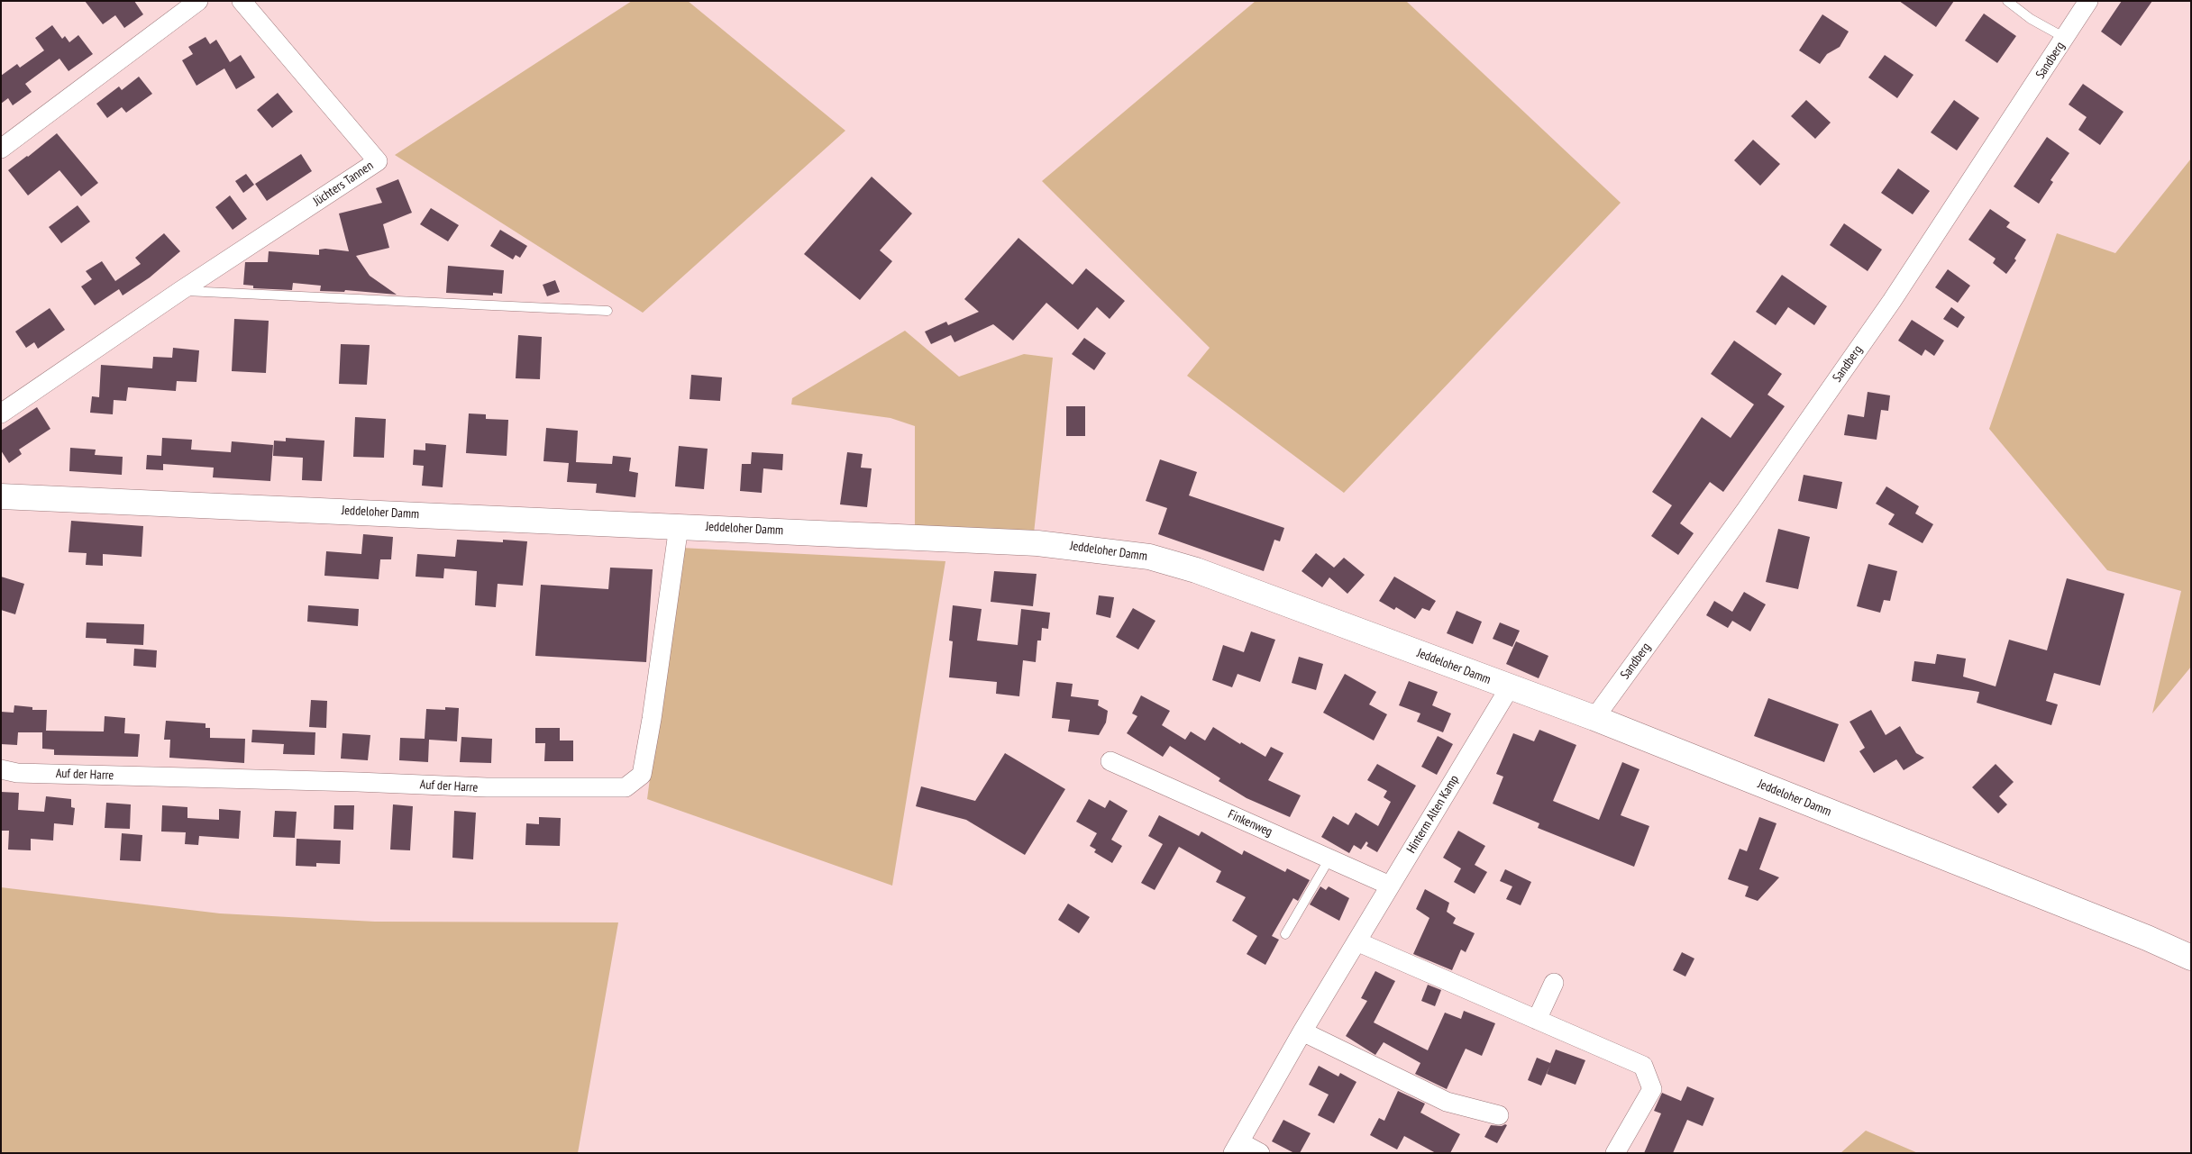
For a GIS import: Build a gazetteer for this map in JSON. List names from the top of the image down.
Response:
{
  "streets": {
    "main road": ["Jeddeloher Damm"],
    "street": [
      "Sandberg",
      "Jüchters Tannen",
      "Auf der Harre",
      "Hinterm Alten Kamp",
      "Finkenweg"
    ]
  },
  "crossings": [
    ["Sandberg", "Jeddeloher Damm"],
    ["Jeddeloher Damm", "Auf der Harre"],
    ["Jeddeloher Damm", "Hinterm Alten Kamp"],
    ["Hinterm Alten Kamp", "Finkenweg"]
  ]
}
